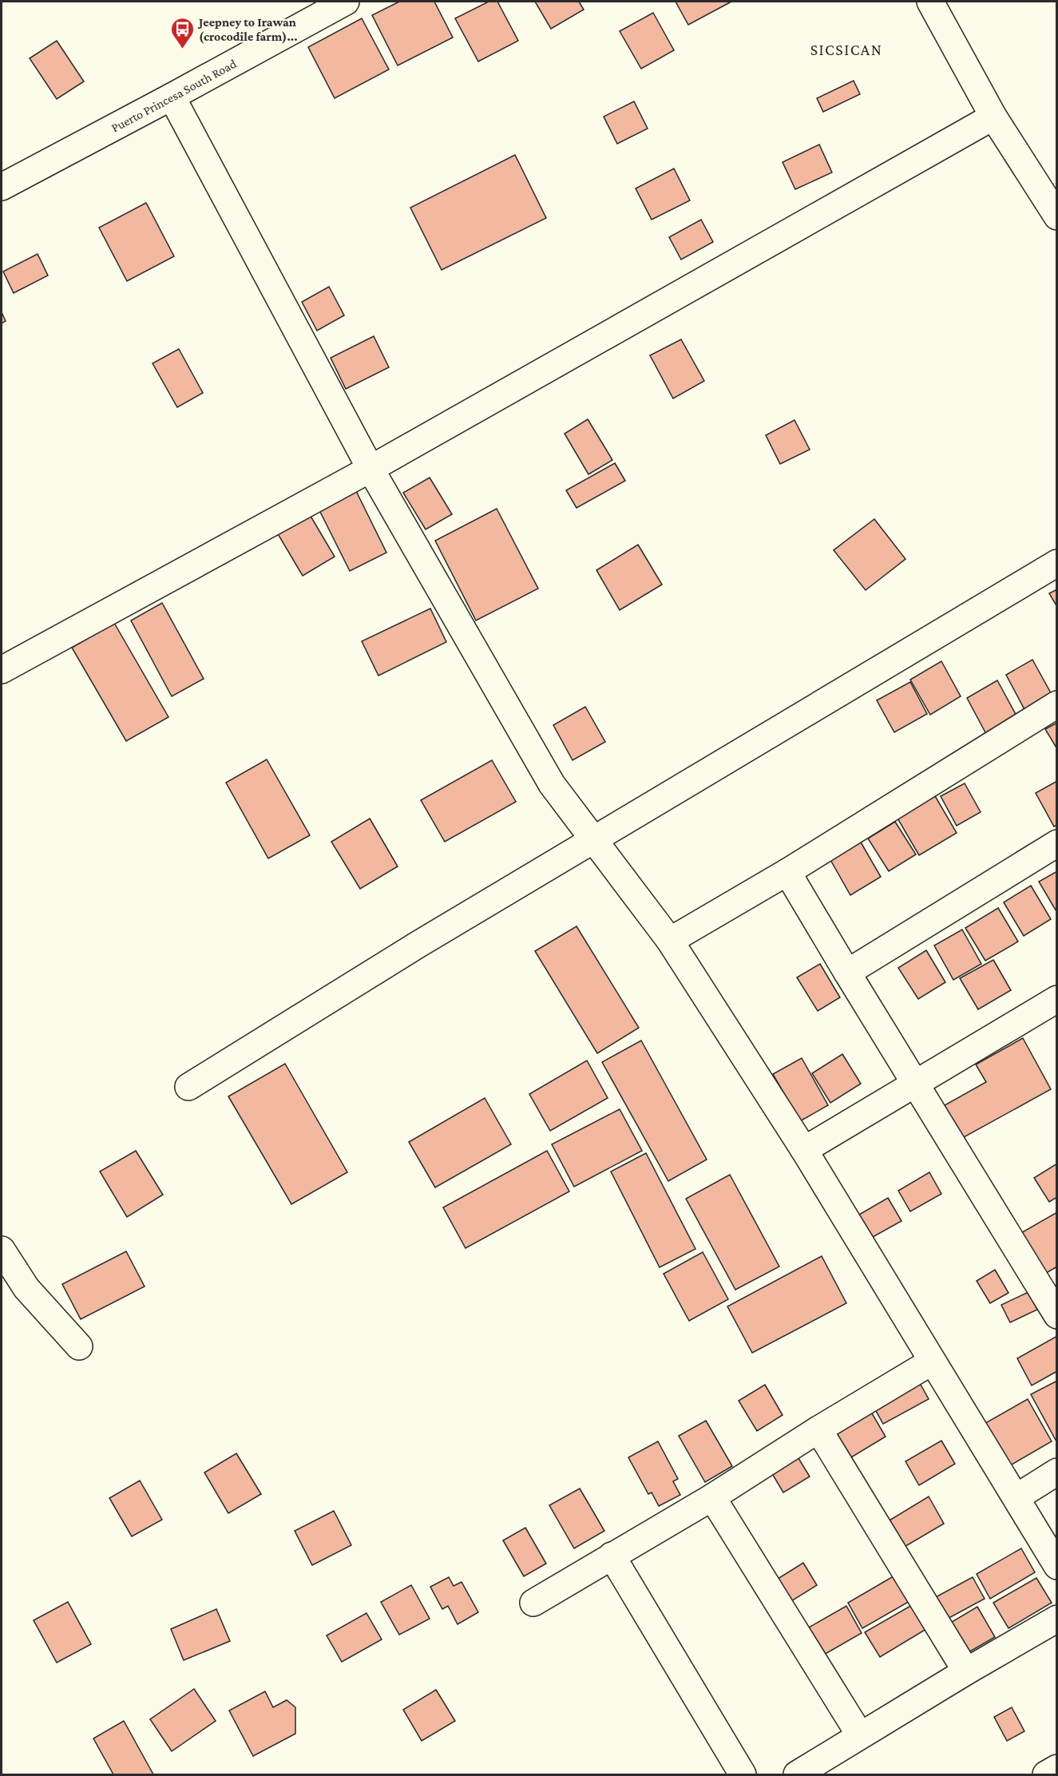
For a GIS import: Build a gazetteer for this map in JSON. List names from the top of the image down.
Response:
{
  "streets": {
    "street": ["Puerto Princesa South Road"]
  },
  "districts": ["SICSICAN"],
  "places": {
    "bus stop": ["Jeepney to Irawan (crocodile farm)..."]
  }
}
